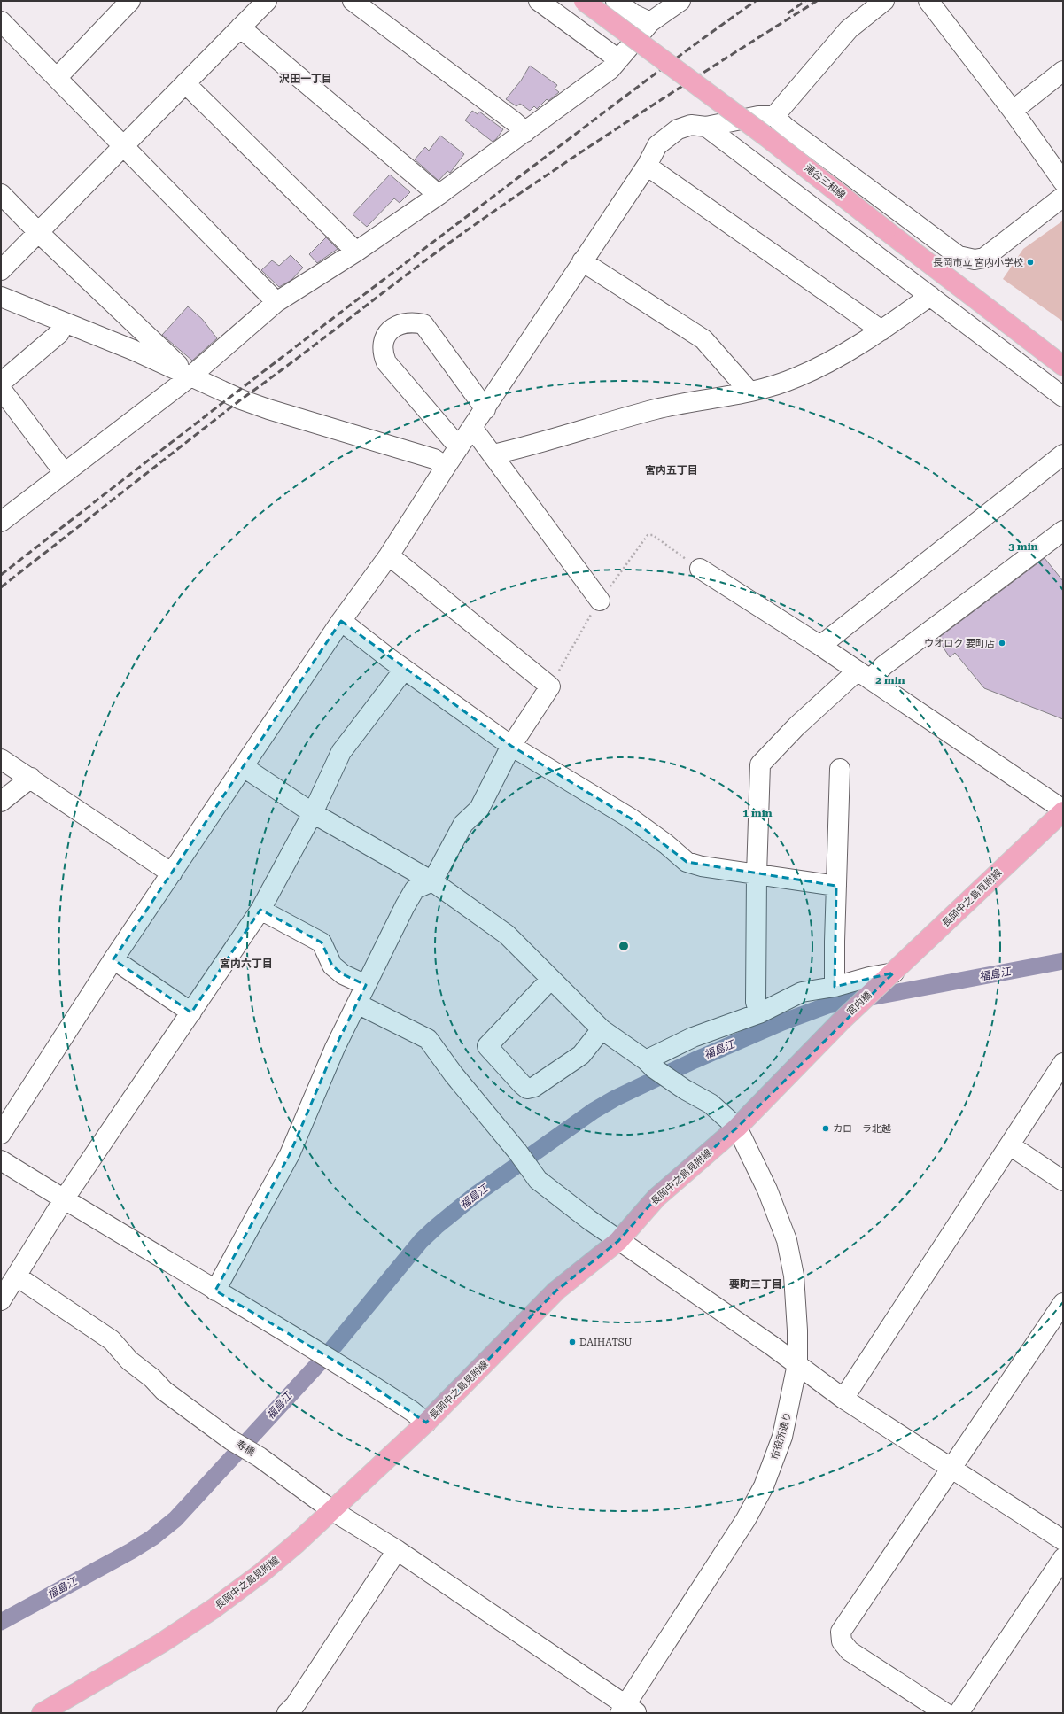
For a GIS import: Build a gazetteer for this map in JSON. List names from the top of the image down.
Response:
{
  "streets": {
    "main road": ["滝谷三和線", "長岡中之島見附線", "宮内橋"],
    "street": ["市役所通り", "寿橋"]
  },
  "crossings": [
    ["長岡中之島見附線", "宮内橋"],
    ["長岡中之島見附線", "市役所通り"],
    ["長岡中之島見附線", "寿橋"],
    ["市役所通り", "寿橋"]
  ],
  "districts": [
    "沢田一丁目",
    "宮内五丁目",
    "宮内六丁目",
    "要町三丁目"
  ],
  "water": ["福島江"],
  "places": [
    "長岡市立 宮内小学校",
    "ウオロク 要町店",
    "カローラ北越",
    "DAIHATSU"
  ],
  "rings": ["3 min", "2 min", "1 min"]
}
